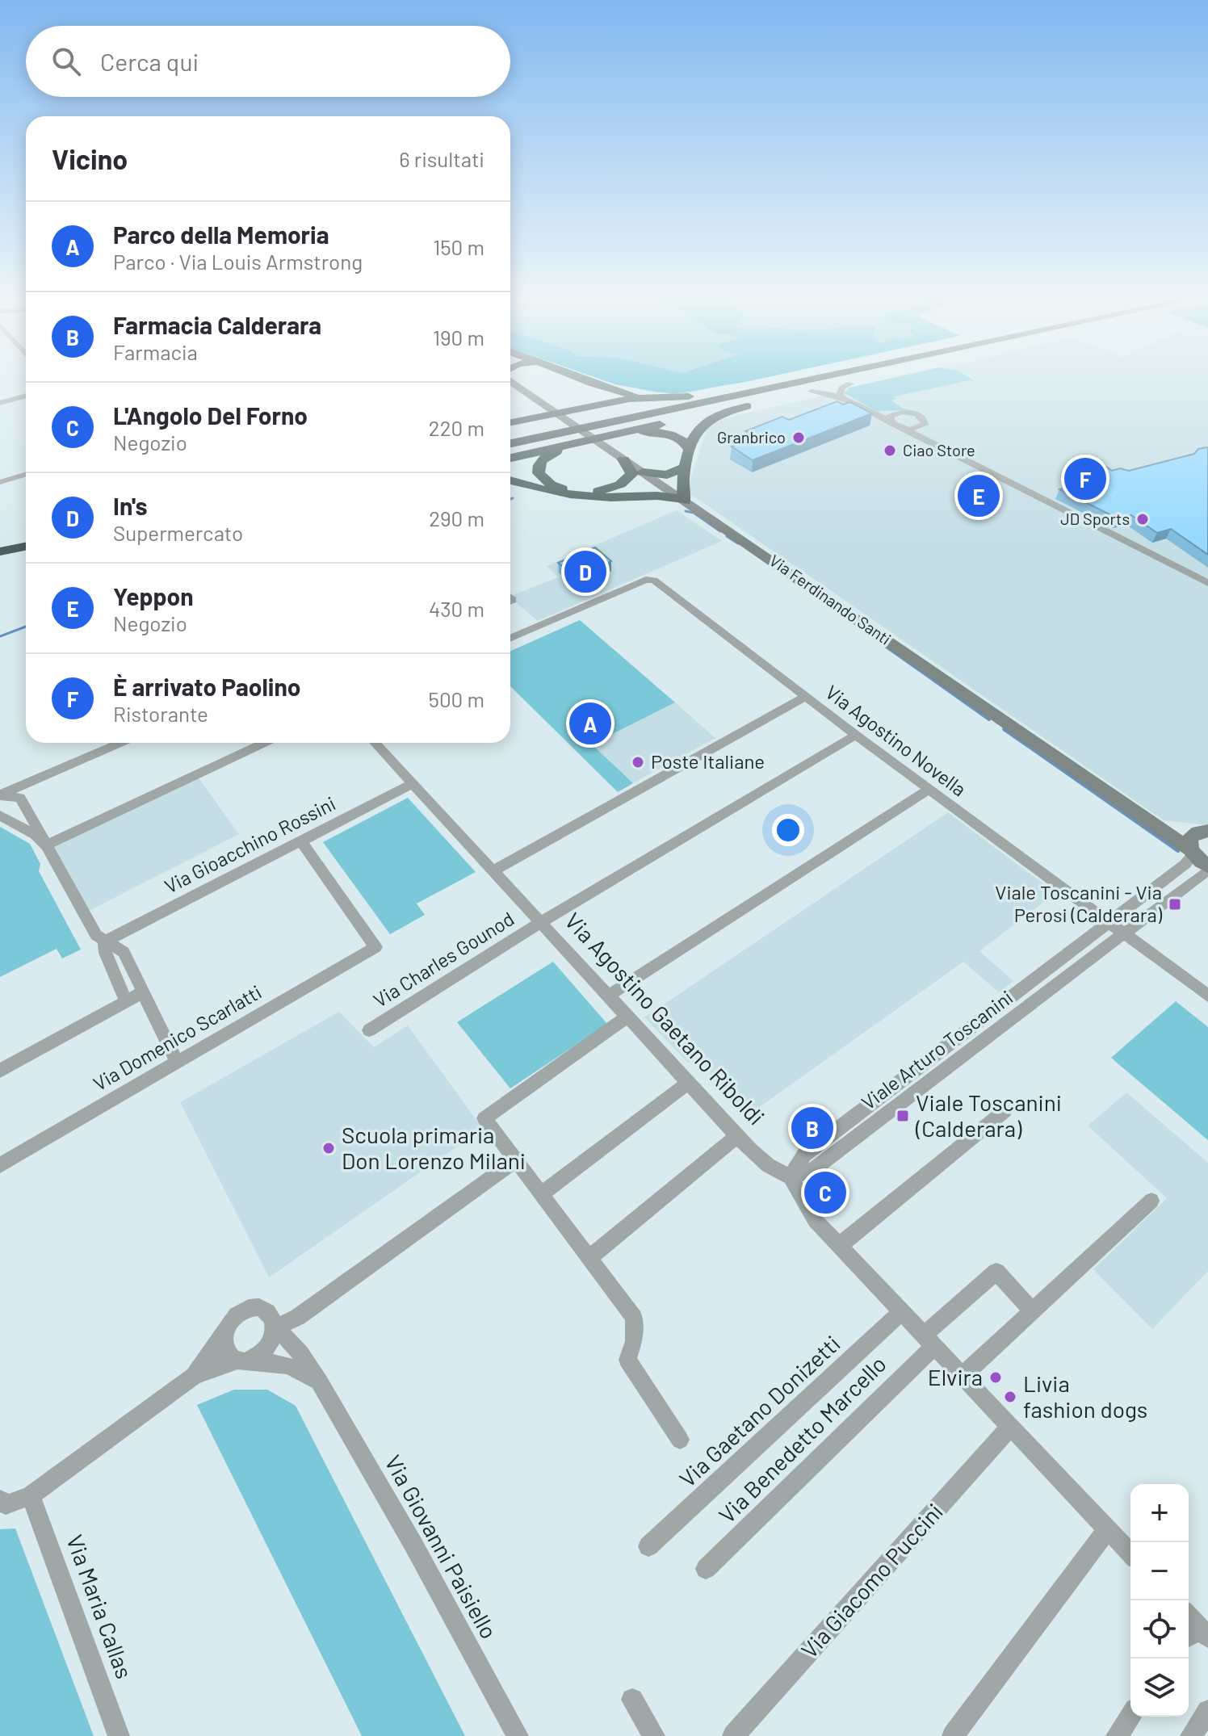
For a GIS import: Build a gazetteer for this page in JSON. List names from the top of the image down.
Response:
{
  "streets": {
    "main road": ["Via Ferdinando Santi"],
    "street": [
      "Via Agostino Novella",
      "Via Gioacchino Rossini",
      "Via Charles Gounod",
      "Via Agostino Gaetano Riboldi",
      "Via Domenico Scarlatti",
      "Viale Arturo Toscanini",
      "Via Gaetano Donizetti",
      "Via Benedetto Marcello",
      "Via Giovanni Paisiello",
      "Via Giacomo Puccini",
      "Via Maria Callas"
    ]
  },
  "crossings": [
    ["Via Ferdinando Santi", "Viale Arturo Toscanini"],
    ["Via Agostino Novella", "Via Charles Gounod"],
    ["Via Agostino Novella", "Viale Arturo Toscanini"],
    ["Via Gioacchino Rossini", "Via Agostino Gaetano Riboldi"],
    ["Via Gioacchino Rossini", "Via Domenico Scarlatti"],
    ["Via Charles Gounod", "Via Agostino Gaetano Riboldi"],
    ["Via Agostino Gaetano Riboldi", "Viale Arturo Toscanini"],
    ["Via Agostino Gaetano Riboldi", "Via Gaetano Donizetti"],
    ["Via Agostino Gaetano Riboldi", "Via Benedetto Marcello"],
    ["Via Agostino Gaetano Riboldi", "Via Giacomo Puccini"]
  ],
  "places": {
    "other": [
      "Granbrico",
      "Ciao Store",
      "JD Sports",
      "Poste Italiane",
      "Scuola primaria Don Lorenzo Milani",
      "Elvira",
      "Livia fashion dogs"
    ],
    "transit": ["Viale Toscanini - Via Perosi (Calderara)", "Viale Toscanini (Calderara)"]
  },
  "page": {
    "search": "Cerca qui",
    "heading": ["Vicino", "6 risultati"],
    "list": [
      {
        "mark": "A",
        "name": "Parco della Memoria",
        "note": "Parco · Via Louis Armstrong",
        "value": "150 m"
      },
      {
        "mark": "B",
        "name": "Farmacia Calderara",
        "note": "Farmacia",
        "value": "190 m"
      },
      {
        "mark": "C",
        "name": "L'Angolo Del Forno",
        "note": "Negozio",
        "value": "220 m"
      },
      {
        "mark": "D",
        "name": "In's",
        "note": "Supermercato",
        "value": "290 m"
      },
      {
        "mark": "E",
        "name": "Yeppon",
        "note": "Negozio",
        "value": "430 m"
      },
      {
        "mark": "F",
        "name": "È arrivato Paolino",
        "note": "Ristorante",
        "value": "500 m"
      }
    ],
    "pins": [
      "F",
      "E",
      "D",
      "A",
      "B",
      "C"
    ],
    "map_buttons": ["+", "−"]
  }
}
